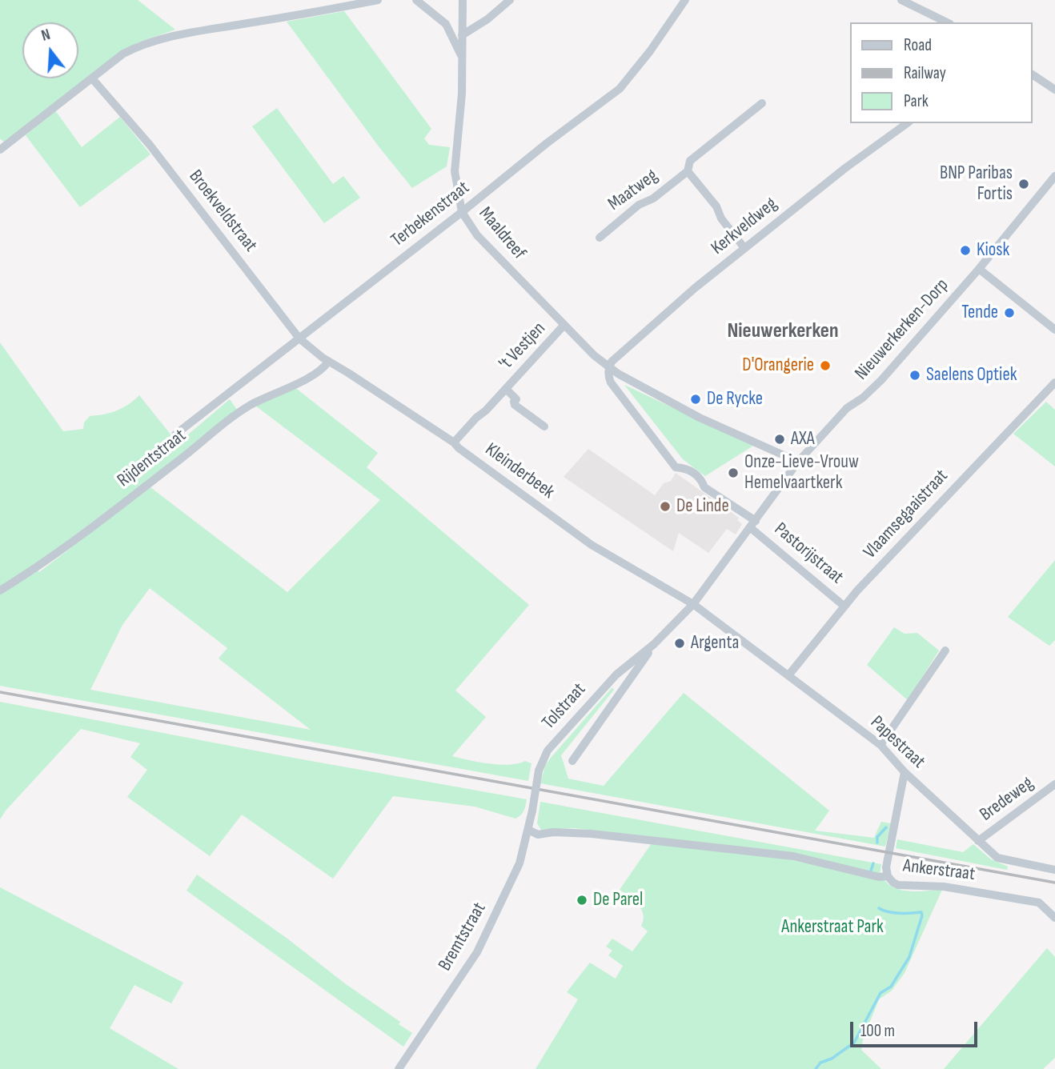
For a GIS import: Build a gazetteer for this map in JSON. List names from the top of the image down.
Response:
{
  "streets": {
    "street": [
      "Maatweg",
      "Broekveldstraat",
      "Terbekenstraat",
      "Kerkveldweg",
      "Maaldreef",
      "Nieuwerkerken-Dorp",
      "'t Vestjen",
      "Rijdentstraat",
      "Kleinderbeek",
      "Vlaamsegaaistraat",
      "Pastorijstraat",
      "Tolstraat",
      "Papestraat",
      "Bredeweg",
      "Ankerstraat",
      "Bremtstraat"
    ]
  },
  "crossings": [
    ["Broekveldstraat", "Terbekenstraat"],
    ["Broekveldstraat", "Rijdentstraat"],
    ["Broekveldstraat", "Kleinderbeek"],
    ["Terbekenstraat", "Maaldreef"],
    ["Kerkveldweg", "Maaldreef"],
    ["Maaldreef", "Nieuwerkerken-Dorp"],
    ["Maaldreef", "'t Vestjen"],
    ["Nieuwerkerken-Dorp", "Pastorijstraat"],
    ["Nieuwerkerken-Dorp", "Tolstraat"],
    ["'t Vestjen", "Kleinderbeek"],
    ["Rijdentstraat", "Kleinderbeek"],
    ["Kleinderbeek", "Tolstraat"],
    ["Kleinderbeek", "Papestraat"],
    ["Vlaamsegaaistraat", "Pastorijstraat"],
    ["Vlaamsegaaistraat", "Papestraat"],
    ["Pastorijstraat", "Tolstraat"],
    ["Tolstraat", "Papestraat"],
    ["Tolstraat", "Bremtstraat"],
    ["Papestraat", "Bredeweg"],
    ["Papestraat", "Ankerstraat"]
  ],
  "districts": ["Nieuwerkerken"],
  "parks": ["Ankerstraat Park"],
  "places": [
    "BNP Paribas Fortis",
    "Kiosk",
    "Tende",
    "D'Orangerie",
    "Saelens Optiek",
    "De Rycke",
    "AXA",
    "Onze-Lieve-Vrouw Hemelvaartkerk",
    "De Linde",
    "Argenta",
    "De Parel"
  ],
  "legend": ["Road", "Railway", "Park"],
  "scale_bar": "100 m",
  "north": "top"
}
